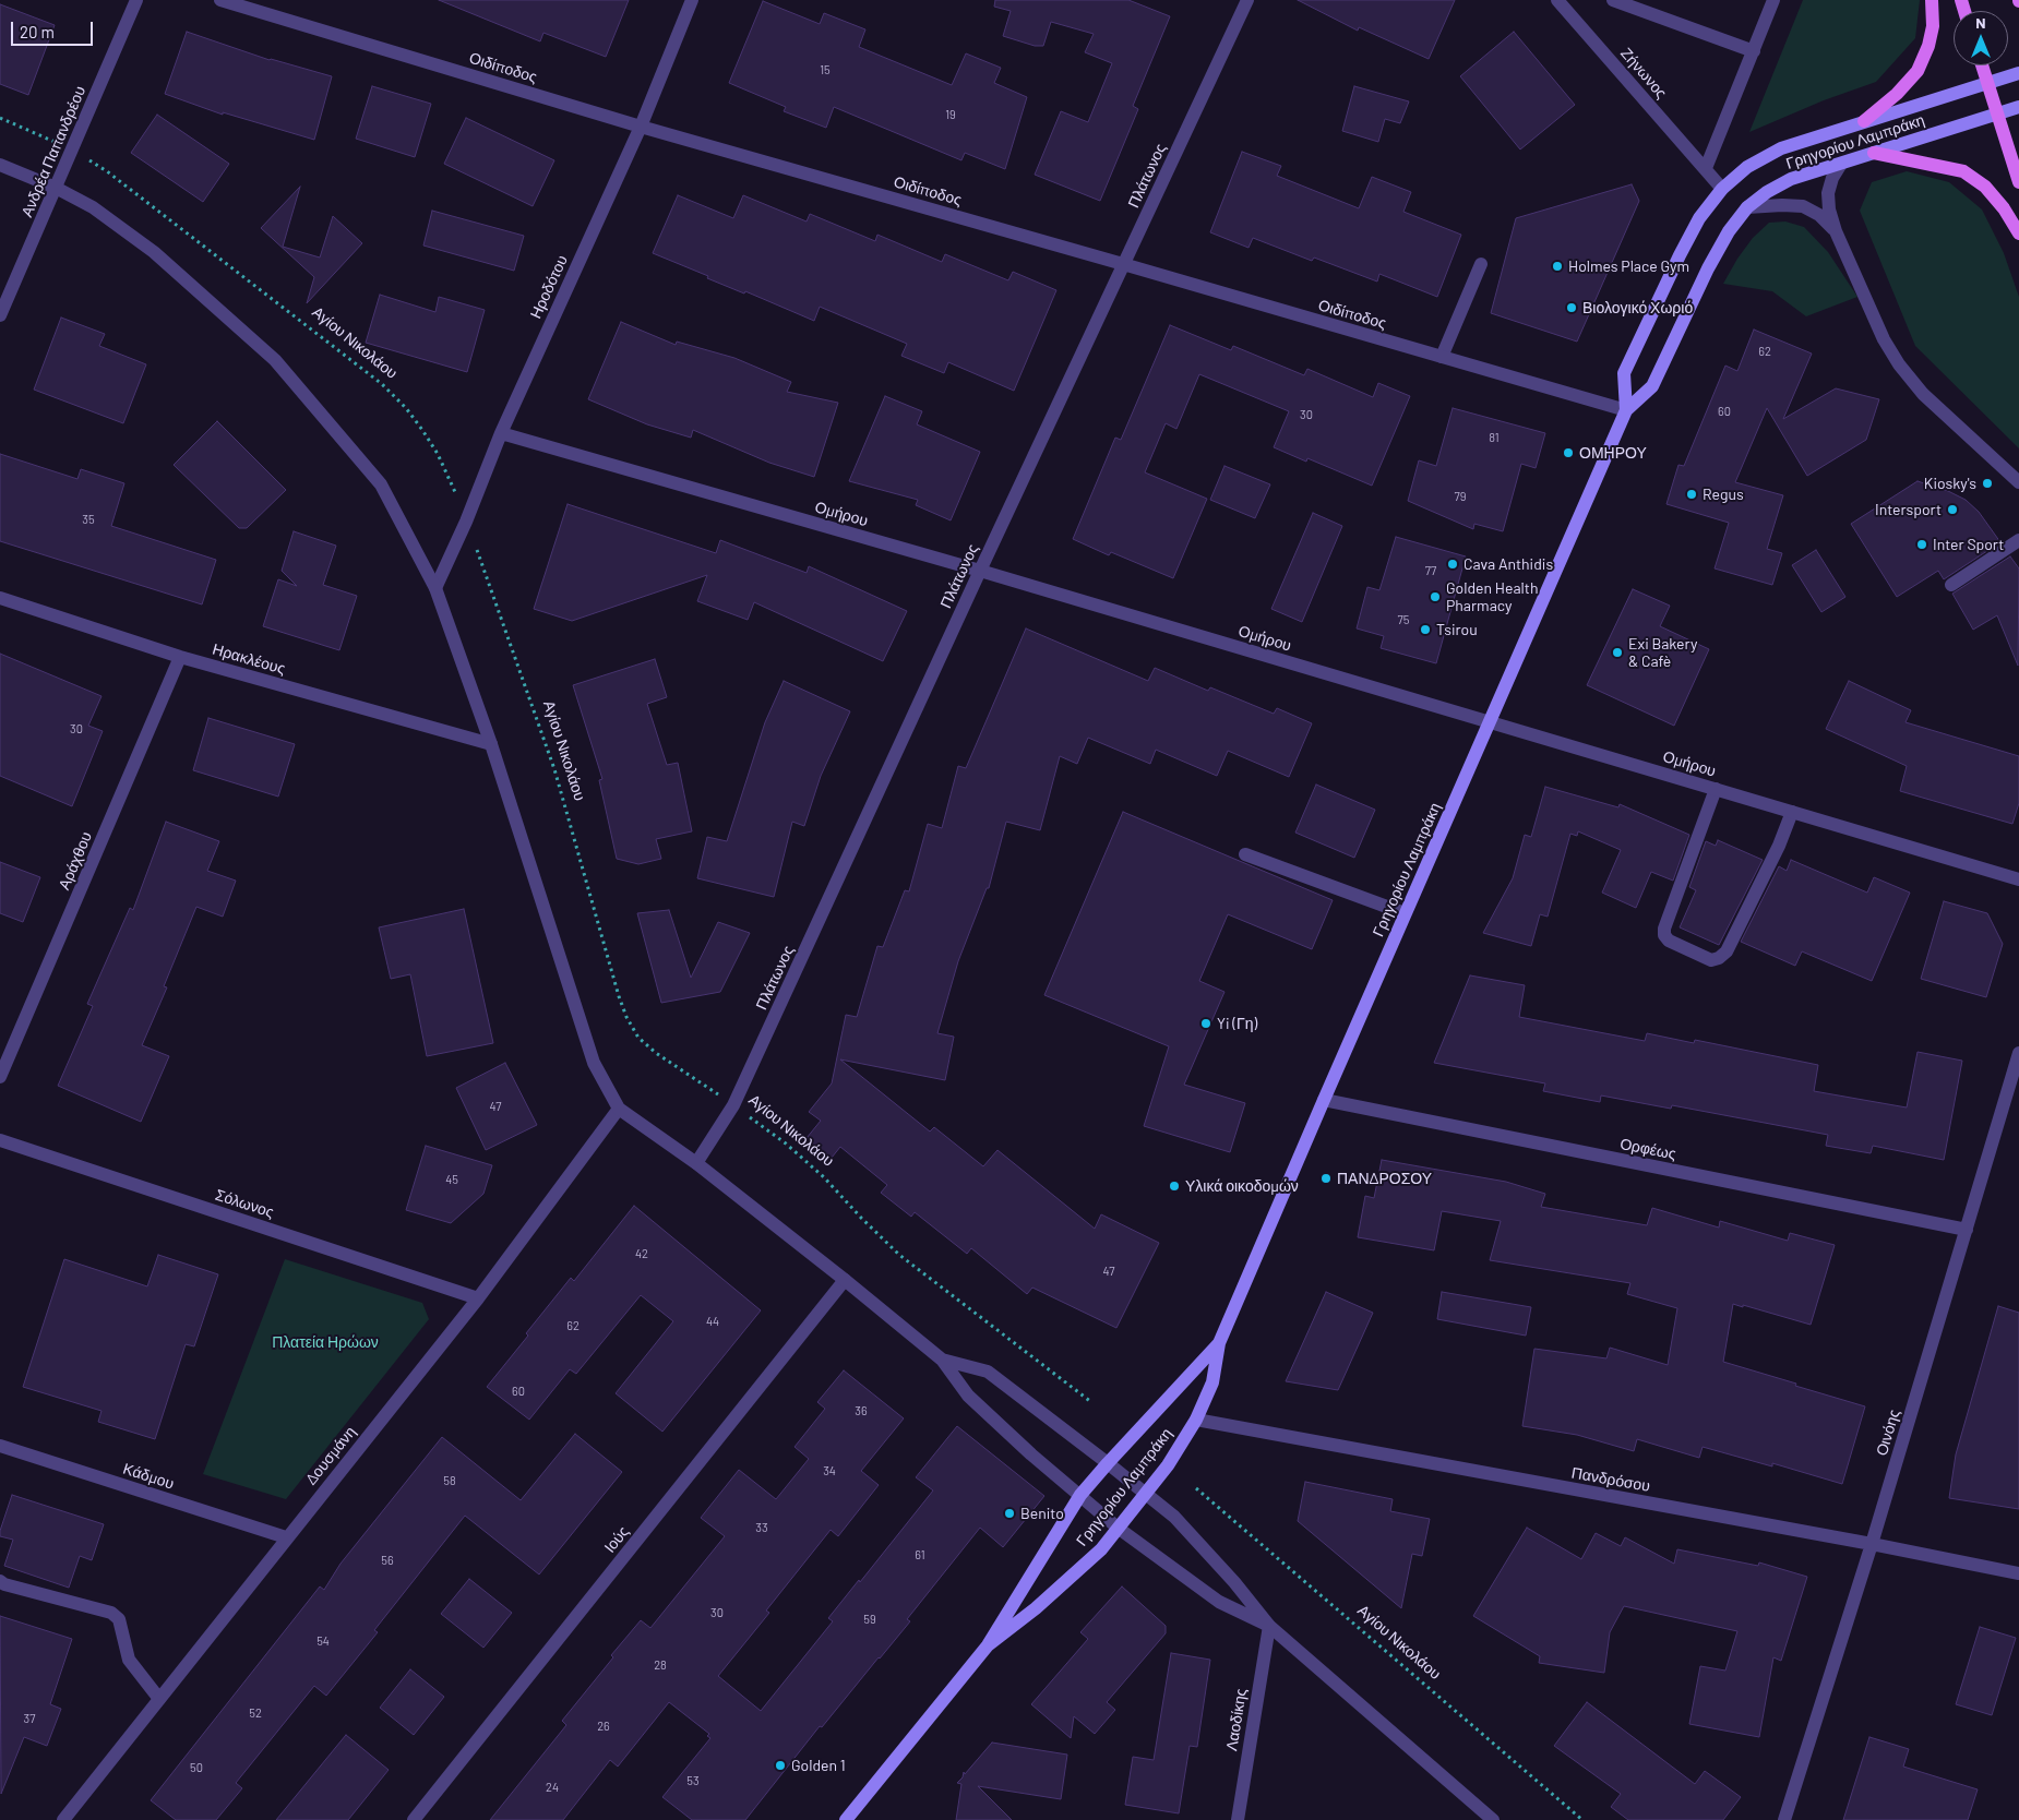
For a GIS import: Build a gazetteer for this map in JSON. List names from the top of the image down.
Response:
{
  "streets": {
    "main road": ["Γρηγορίου Λαμπράκη"],
    "street": [
      "Οιδίποδος",
      "Ζήνωνος",
      "Ανδρέα Παπανδρέου",
      "Πλάτωνος",
      "Ηροδότου",
      "Ομήρου",
      "Ηρακλέους",
      "Αράχθου",
      "Ορφέως",
      "Σόλωνος",
      "Οινόης",
      "Δουσμάνη",
      "Κάδμου",
      "Πανδρόσου",
      "Ιούς",
      "Λαοδίκης"
    ],
    "path": ["Αγίου Νικολάου"]
  },
  "crossings": [
    ["Οιδίποδος", "Γρηγορίου Λαμπράκη"],
    ["Οιδίποδος", "Πλάτωνος"],
    ["Οιδίποδος", "Ηροδότου"],
    ["Γρηγορίου Λαμπράκη", "Ομήρου"],
    ["Γρηγορίου Λαμπράκη", "Ορφέως"],
    ["Γρηγορίου Λαμπράκη", "Πανδρόσου"],
    ["Ανδρέα Παπανδρέου", "Αγίου Νικολάου"],
    ["Πλάτωνος", "Αγίου Νικολάου"],
    ["Πλάτωνος", "Ομήρου"],
    ["Ηροδότου", "Αγίου Νικολάου"],
    ["Ηροδότου", "Ομήρου"],
    ["Ηρακλέους", "Αράχθου"],
    ["Ορφέως", "Οινόης"],
    ["Σόλωνος", "Δουσμάνη"],
    ["Οινόης", "Πανδρόσου"],
    ["Δουσμάνη", "Κάδμου"]
  ],
  "parks": ["Πλατεία Ηρώων"],
  "places": [
    "Holmes Place Gym",
    "Βιολογικό Χωριό",
    "ΟΜΗΡΟΥ",
    "Kiosky's",
    "Regus",
    "Intersport",
    "Inter Sport",
    "Cava Anthidis",
    "Golden Health Pharmacy",
    "Tsirou",
    "Exi Bakery & Cafè",
    "Yi (Γη)",
    "ΠΑΝΔΡΟΣΟΥ",
    "Υλικά οικοδομών",
    "Benito",
    "Golden 1"
  ],
  "house_numbers": [
    "15",
    "19",
    "62",
    "60",
    "30",
    "81",
    "79",
    "35",
    "77",
    "75",
    "30",
    "47",
    "45",
    "42",
    "47",
    "44",
    "62",
    "60",
    "36",
    "34",
    "58",
    "33",
    "61",
    "56",
    "30",
    "59",
    "54",
    "28",
    "52",
    "37",
    "26",
    "50",
    "53",
    "24"
  ],
  "scale_bar": "20 m",
  "north": "top"
}
